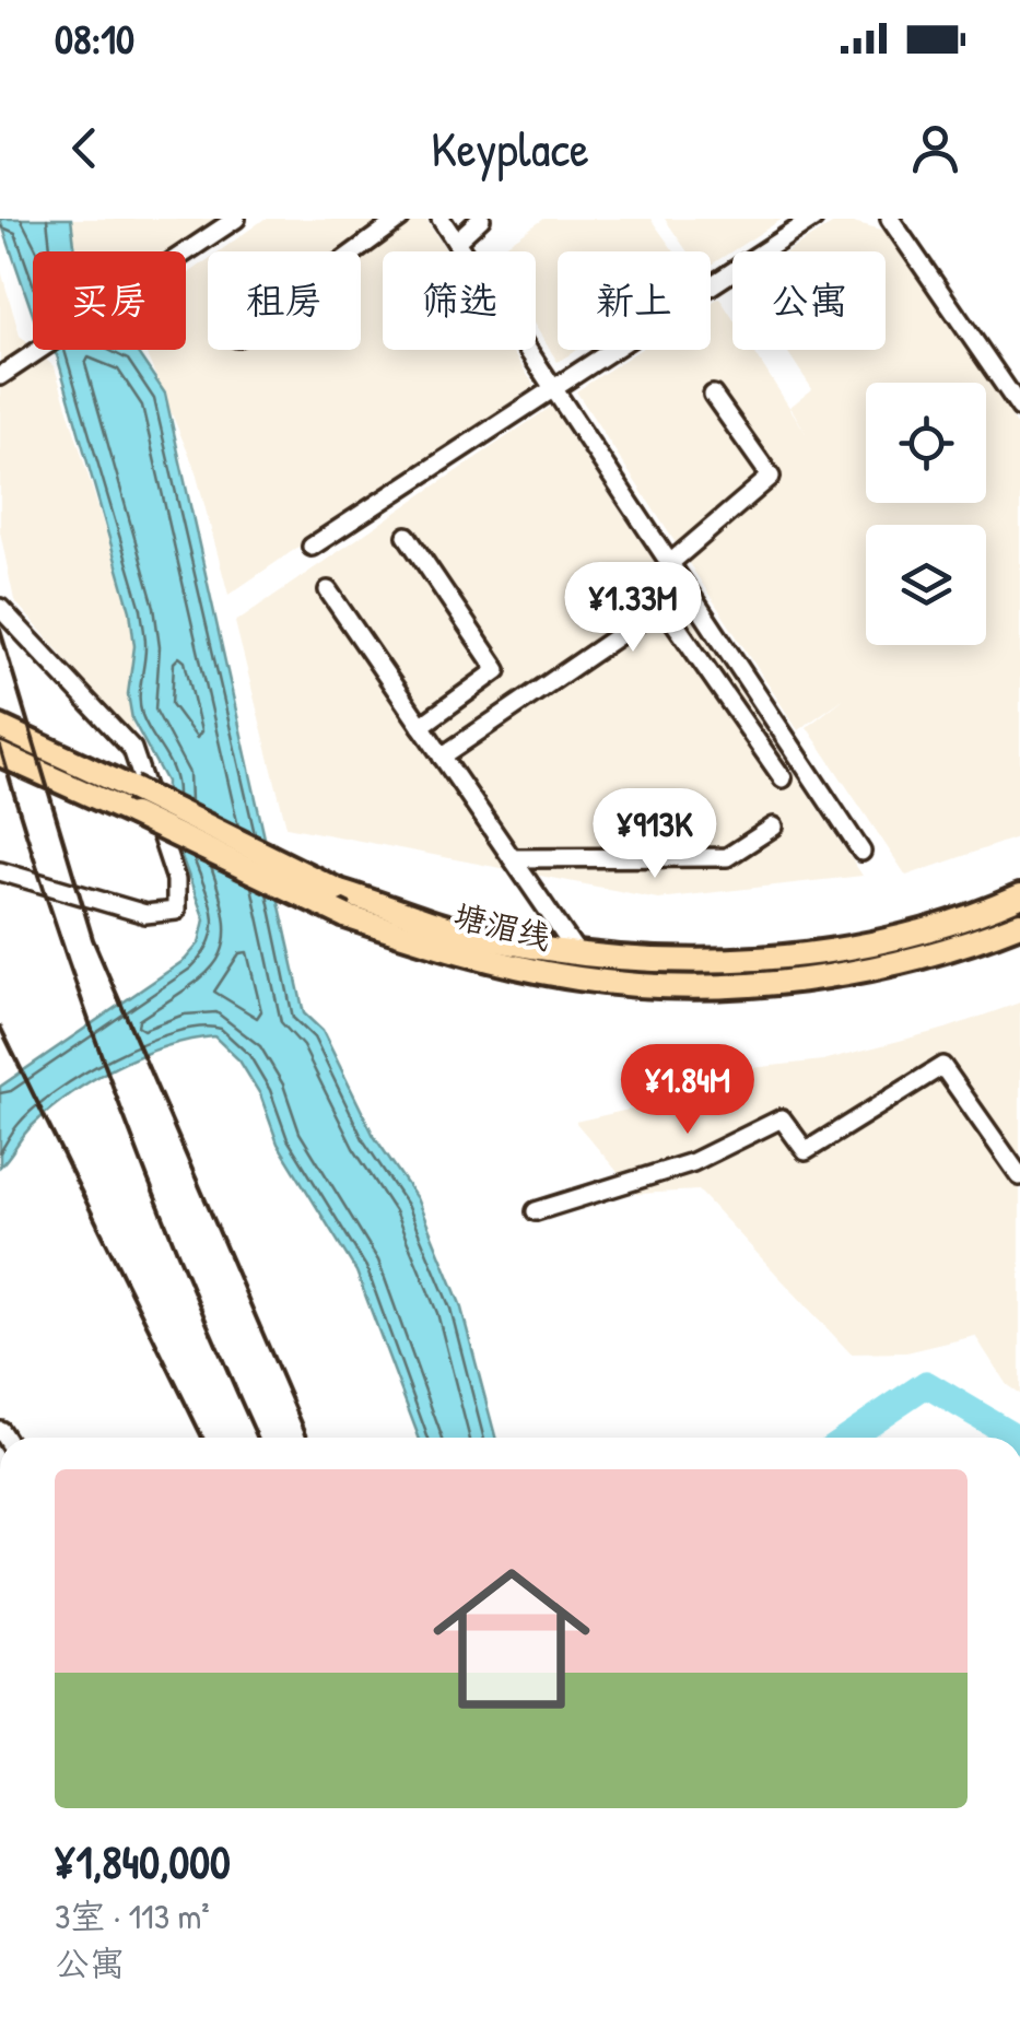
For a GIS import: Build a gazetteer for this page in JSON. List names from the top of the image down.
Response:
{
  "streets": {
    "main road": ["塘湄线"]
  },
  "page": {
    "status": "08:10",
    "header": "Keyplace",
    "chip": [
      "买房",
      "租房",
      "筛选",
      "新上",
      "公寓"
    ],
    "price": ["¥1.33M", "¥913K", "¥1.84M"],
    "list": [
      {
        "name": "¥1,840,000",
        "note": "3室 · 113 m² · 公寓"
      }
    ]
  }
}
